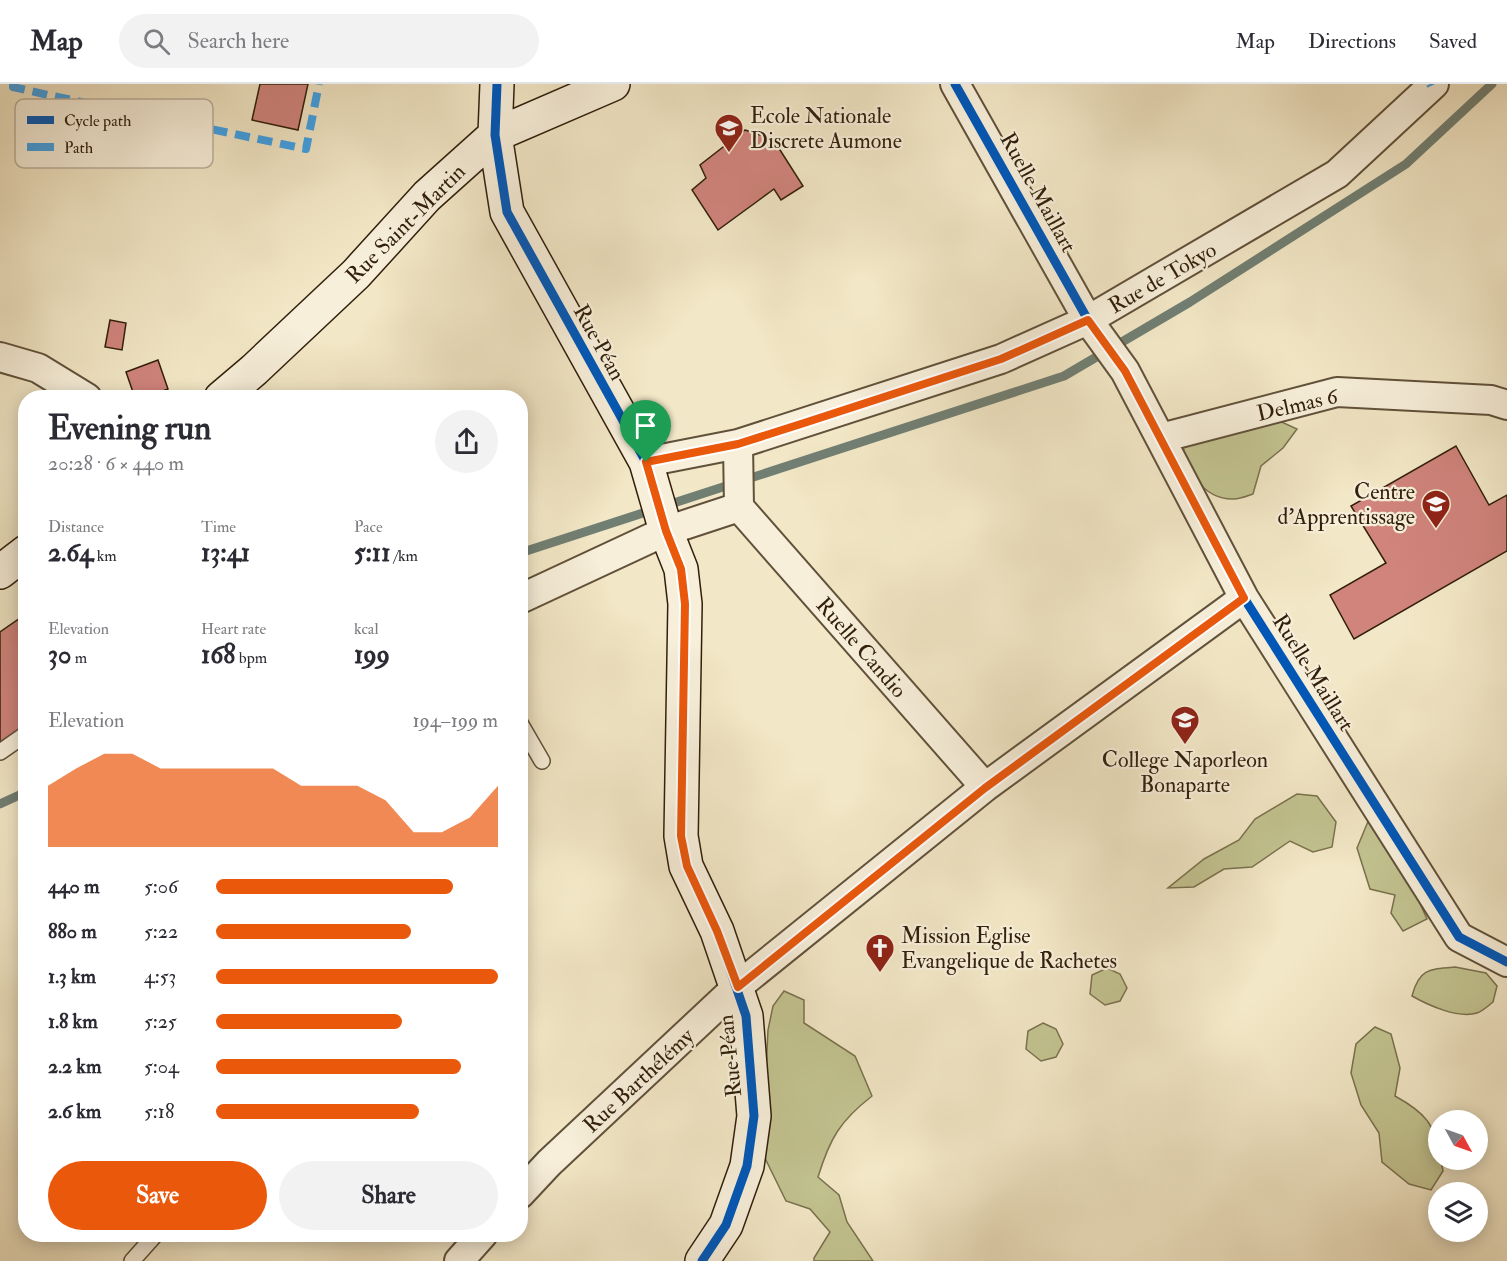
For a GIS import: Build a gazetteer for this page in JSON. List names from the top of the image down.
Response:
{
  "streets": {
    "street": [
      "Ruelle Maillart",
      "Rue Saint-Martin",
      "Rue de Tokyo",
      "Rue Péan",
      "Delmas 6",
      "Ruelle Candio",
      "Rue Barthélémy"
    ]
  },
  "crossings": [
    ["Ruelle Maillart", "Rue de Tokyo"],
    ["Ruelle Maillart", "Delmas 6"],
    ["Ruelle Maillart", "Rue Barthélémy"],
    ["Rue Saint-Martin", "Rue Péan"],
    ["Rue de Tokyo", "Rue Péan"],
    ["Rue Péan", "Rue Barthélémy"],
    ["Ruelle Candio", "Rue Barthélémy"]
  ],
  "places": {
    "school or university": ["Ecole Nationale Discrete Aumone", "Centre d'Apprentissage", "College Naporleon Bonaparte"],
    "church": ["Mission Eglise Evangelique de Rachetes"]
  },
  "legend": ["Cycle path", "Path"],
  "north": "bottom right",
  "page": {
    "header": "Map",
    "search": "Search here",
    "nav": ["Map", "Directions", "Saved"],
    "heading": ["Evening run", "20:28 · 6 × 440 m"],
    "stats": [
      ["Distance", "2.64 km"],
      ["Time", "13:41"],
      ["Pace", "5:11 /km"],
      ["Elevation", "30 m"],
      ["Heart rate", "168 bpm"],
      ["kcal", "199"]
    ],
    "chart": ["Elevation", "194–199 m"],
    "list": [
      {
        "name": "440 m",
        "note": "5:06"
      },
      {
        "name": "880 m",
        "note": "5:22"
      },
      {
        "name": "1.3 km",
        "note": "4:53"
      },
      {
        "name": "1.8 km",
        "note": "5:25"
      },
      {
        "name": "2.2 km",
        "note": "5:04"
      },
      {
        "name": "2.6 km",
        "note": "5:18"
      }
    ],
    "buttons": ["Save", "Share"]
  }
}
